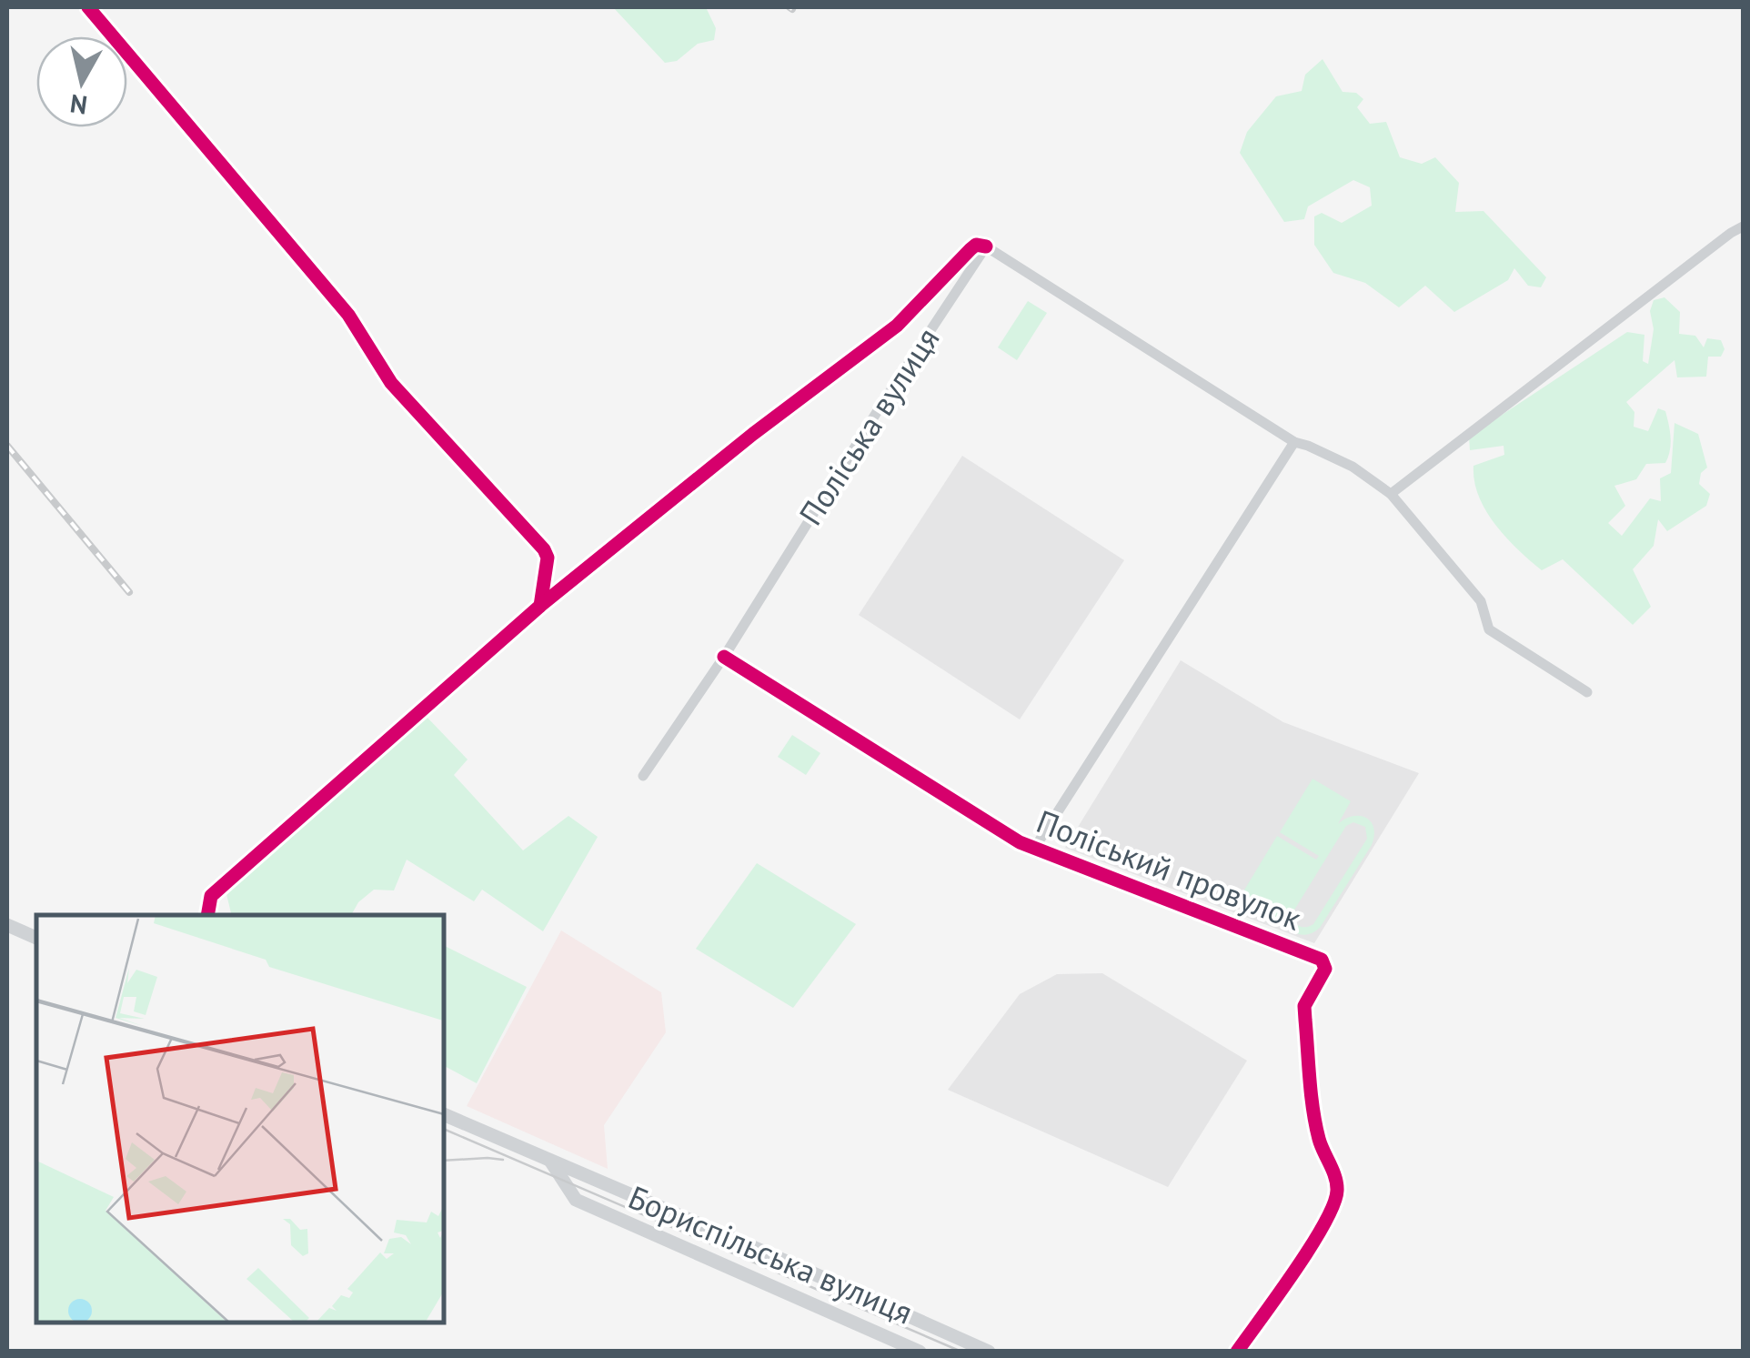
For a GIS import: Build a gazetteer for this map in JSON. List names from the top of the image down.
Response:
{
  "streets": {
    "main road": ["Бориспільська вулиця"],
    "street": ["Поліська вулиця", "Поліський провулок"]
  },
  "crossings": [
    ["Поліська вулиця", "Поліський провулок"]
  ],
  "north": "bottom"
}
